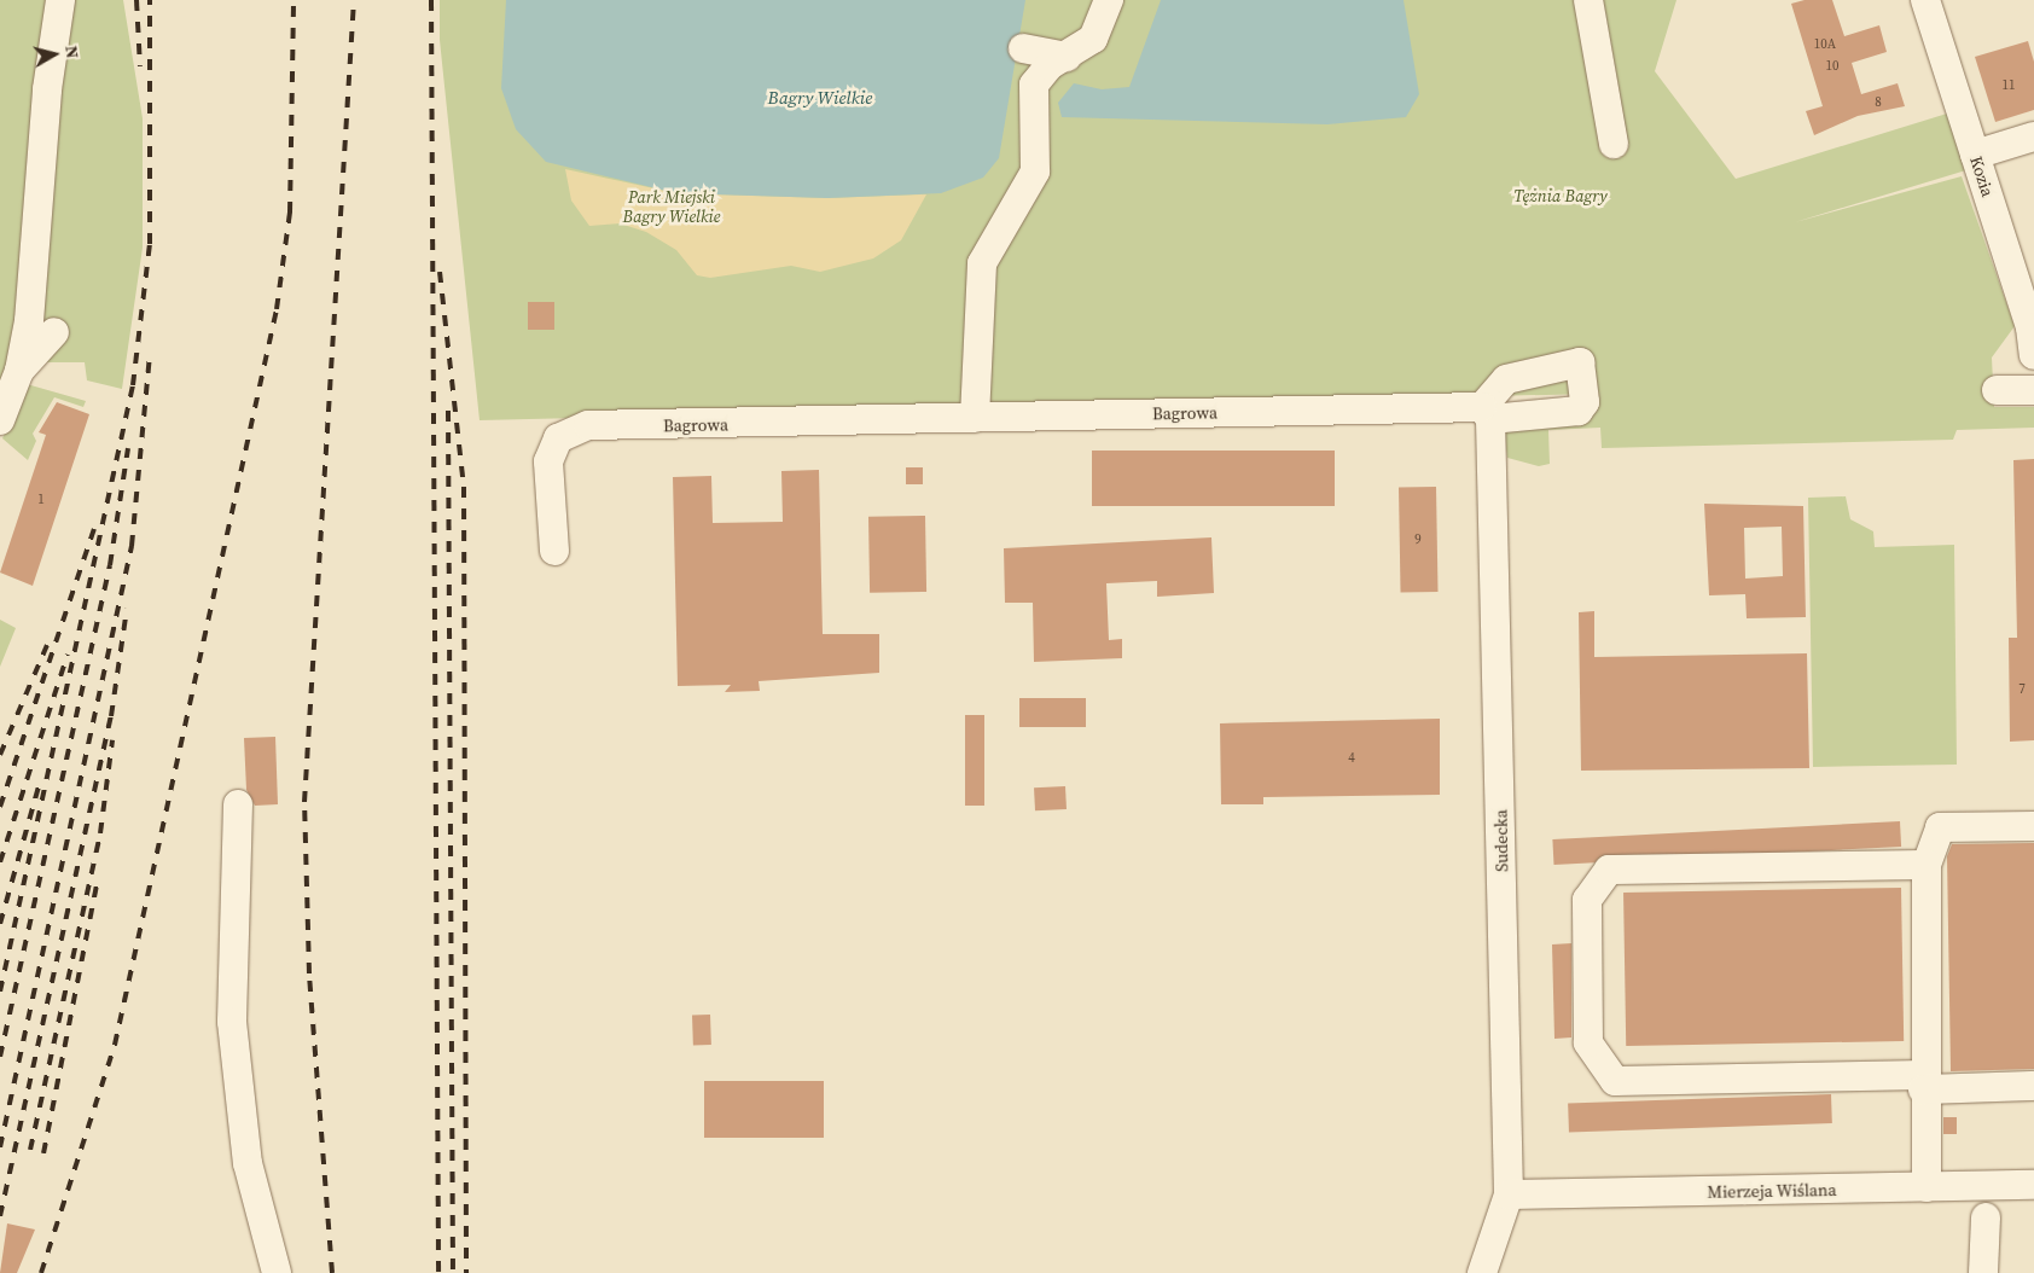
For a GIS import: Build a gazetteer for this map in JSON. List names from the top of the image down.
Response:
{
  "streets": {
    "street": [
      "Kozia",
      "Bagrowa",
      "Sudecka",
      "Mierzeja Wiślana"
    ]
  },
  "crossings": [
    ["Bagrowa", "Sudecka"],
    ["Sudecka", "Mierzeja Wiślana"]
  ],
  "water": ["Bagry Wielkie"],
  "parks": ["Tężnia Bagry", "Park Miejski Bagry Wielkie"],
  "house_numbers": [
    "10A",
    "10",
    "11",
    "8",
    "1",
    "9",
    "7",
    "4"
  ],
  "north": "right"
}
